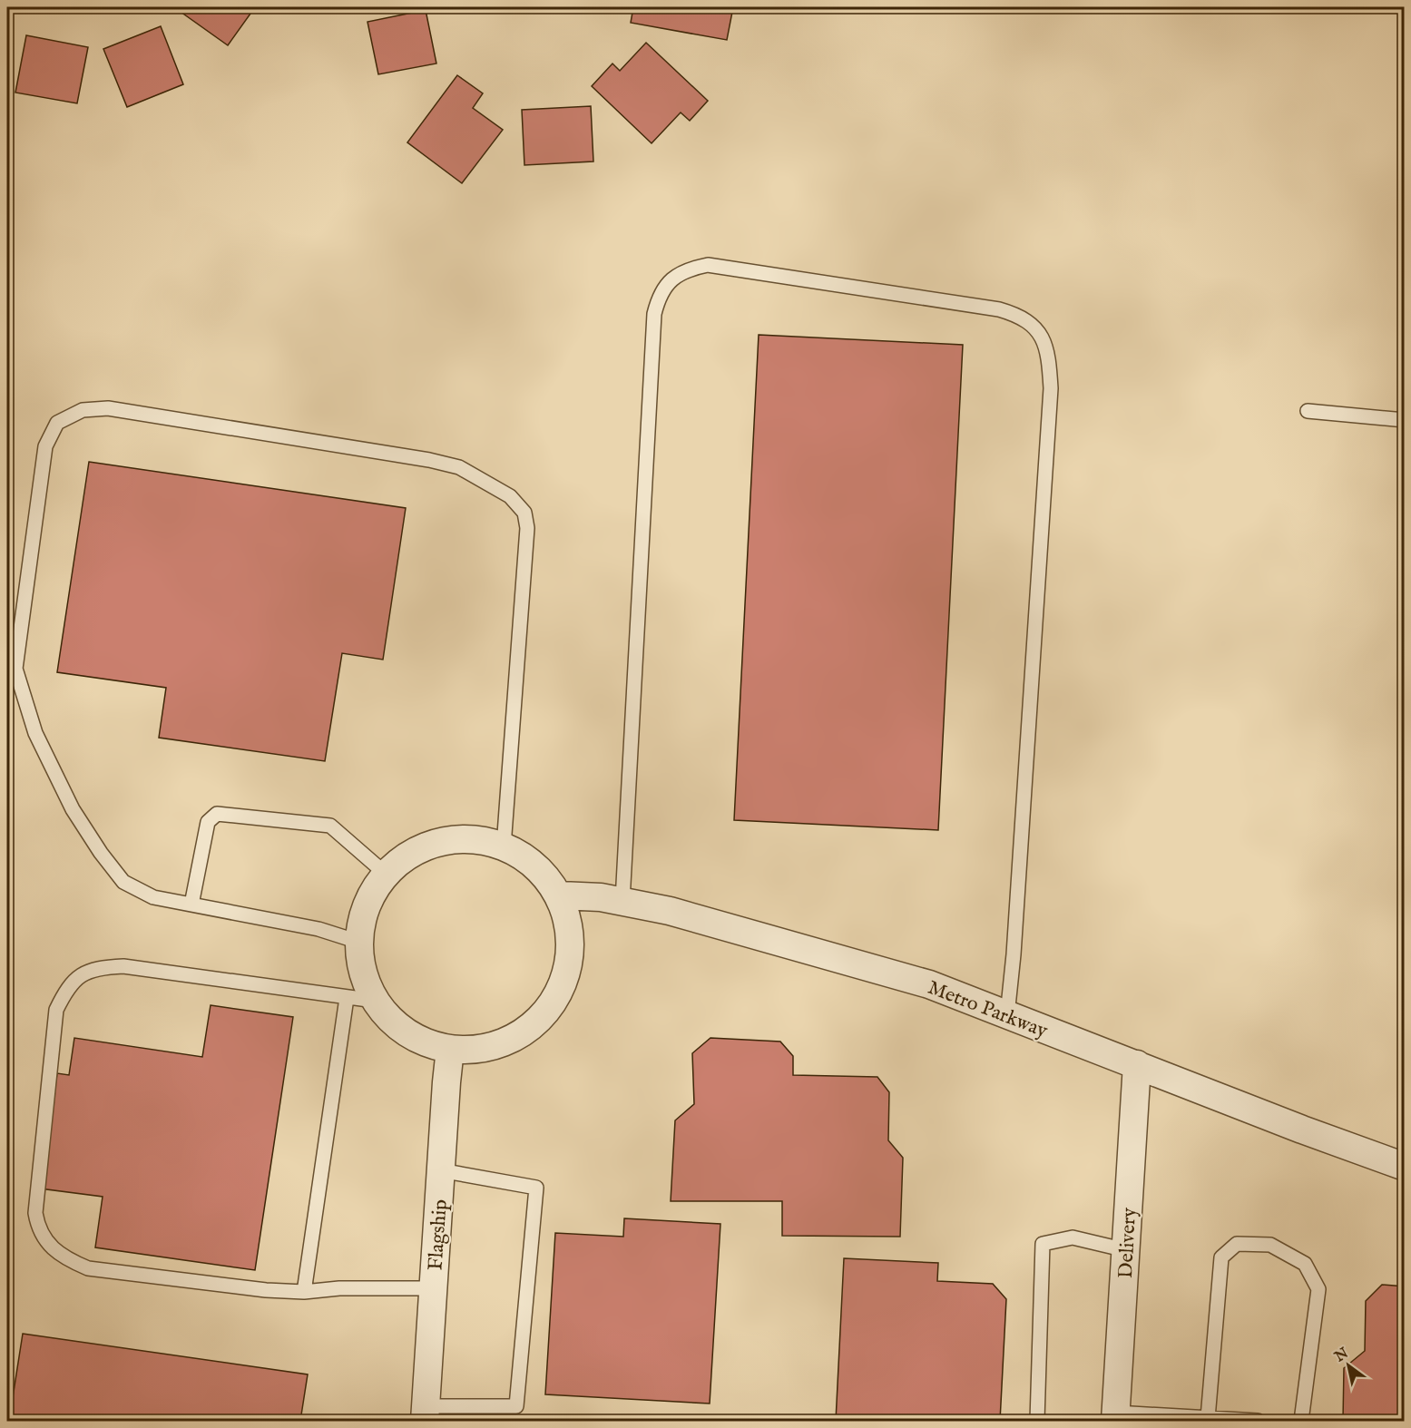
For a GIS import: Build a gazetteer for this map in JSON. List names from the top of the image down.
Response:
{
  "streets": {
    "street": ["Metro Parkway", "Flagship", "Delivery"]
  },
  "crossings": [
    ["Metro Parkway", "Delivery"]
  ],
  "north": "top left"
}
